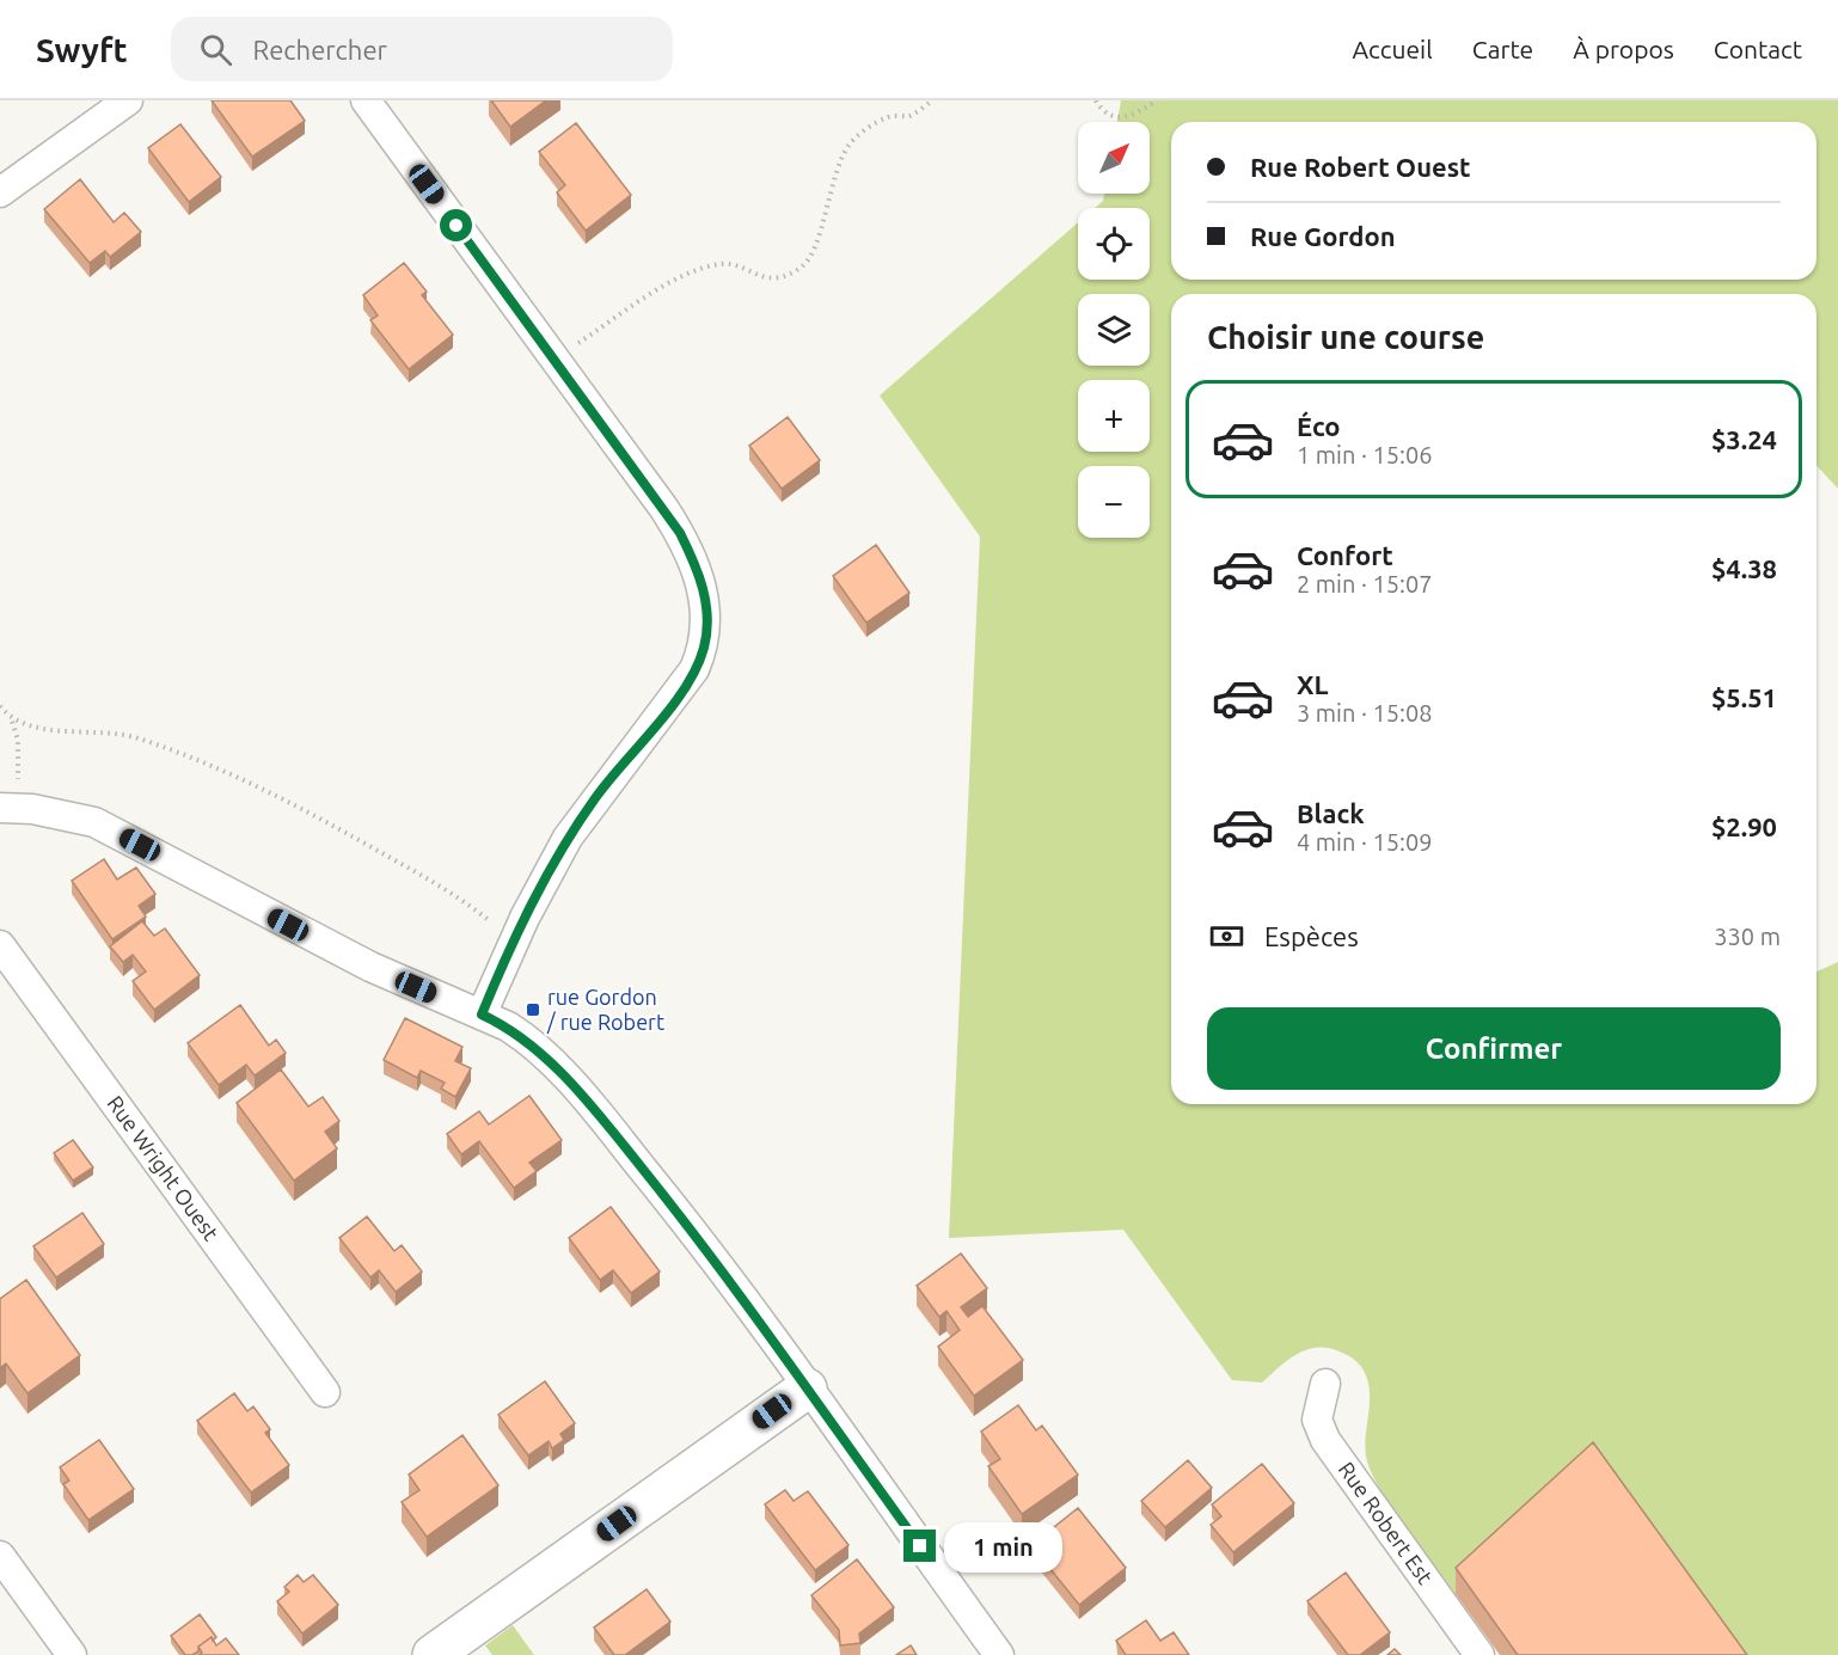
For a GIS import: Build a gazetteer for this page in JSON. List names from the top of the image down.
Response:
{
  "streets": {
    "street": ["Rue Wright Ouest", "Rue Robert Est"]
  },
  "places": {
    "transit": ["rue Gordon / rue Robert"]
  },
  "north": "top right",
  "page": {
    "header": "Swyft",
    "search": "Rechercher",
    "nav": [
      "Accueil",
      "Carte",
      "À propos",
      "Contact"
    ],
    "map_buttons": ["+", "−"],
    "banner": ["Rue Robert Ouest", "Rue Gordon"],
    "heading": "Choisir une course",
    "list": [
      {
        "name": "Éco",
        "note": "1 min · 15:06",
        "value": "$3.24"
      },
      {
        "name": "Confort",
        "note": "2 min · 15:07",
        "value": "$4.38"
      },
      {
        "name": "XL",
        "note": "3 min · 15:08",
        "value": "$5.51"
      },
      {
        "name": "Black",
        "note": "4 min · 15:09",
        "value": "$2.90"
      }
    ],
    "pay": ["Espèces", "330 m"],
    "buttons": "Confirmer",
    "bubble": "1 min"
  }
}
